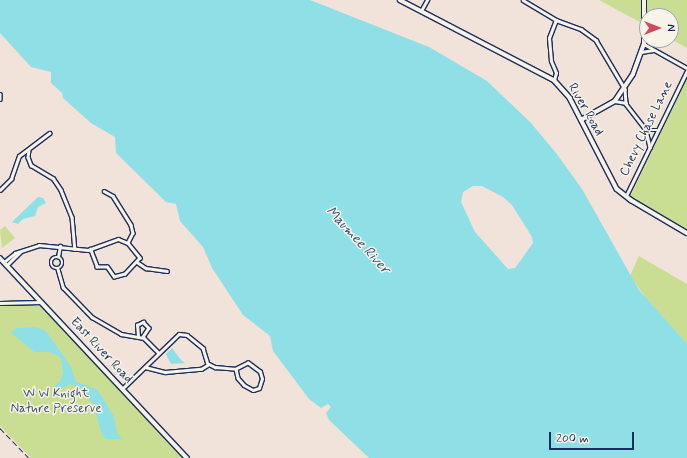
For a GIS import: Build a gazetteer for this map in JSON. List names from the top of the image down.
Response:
{
  "streets": {
    "street": ["River Road", "Chevy Chase Lane", "East River Road"]
  },
  "crossings": [
    ["River Road", "Chevy Chase Lane"]
  ],
  "water": ["Maumee River"],
  "parks": ["W W Knight Nature Preserve"],
  "scale_bar": "200 m",
  "north": "right"
}
